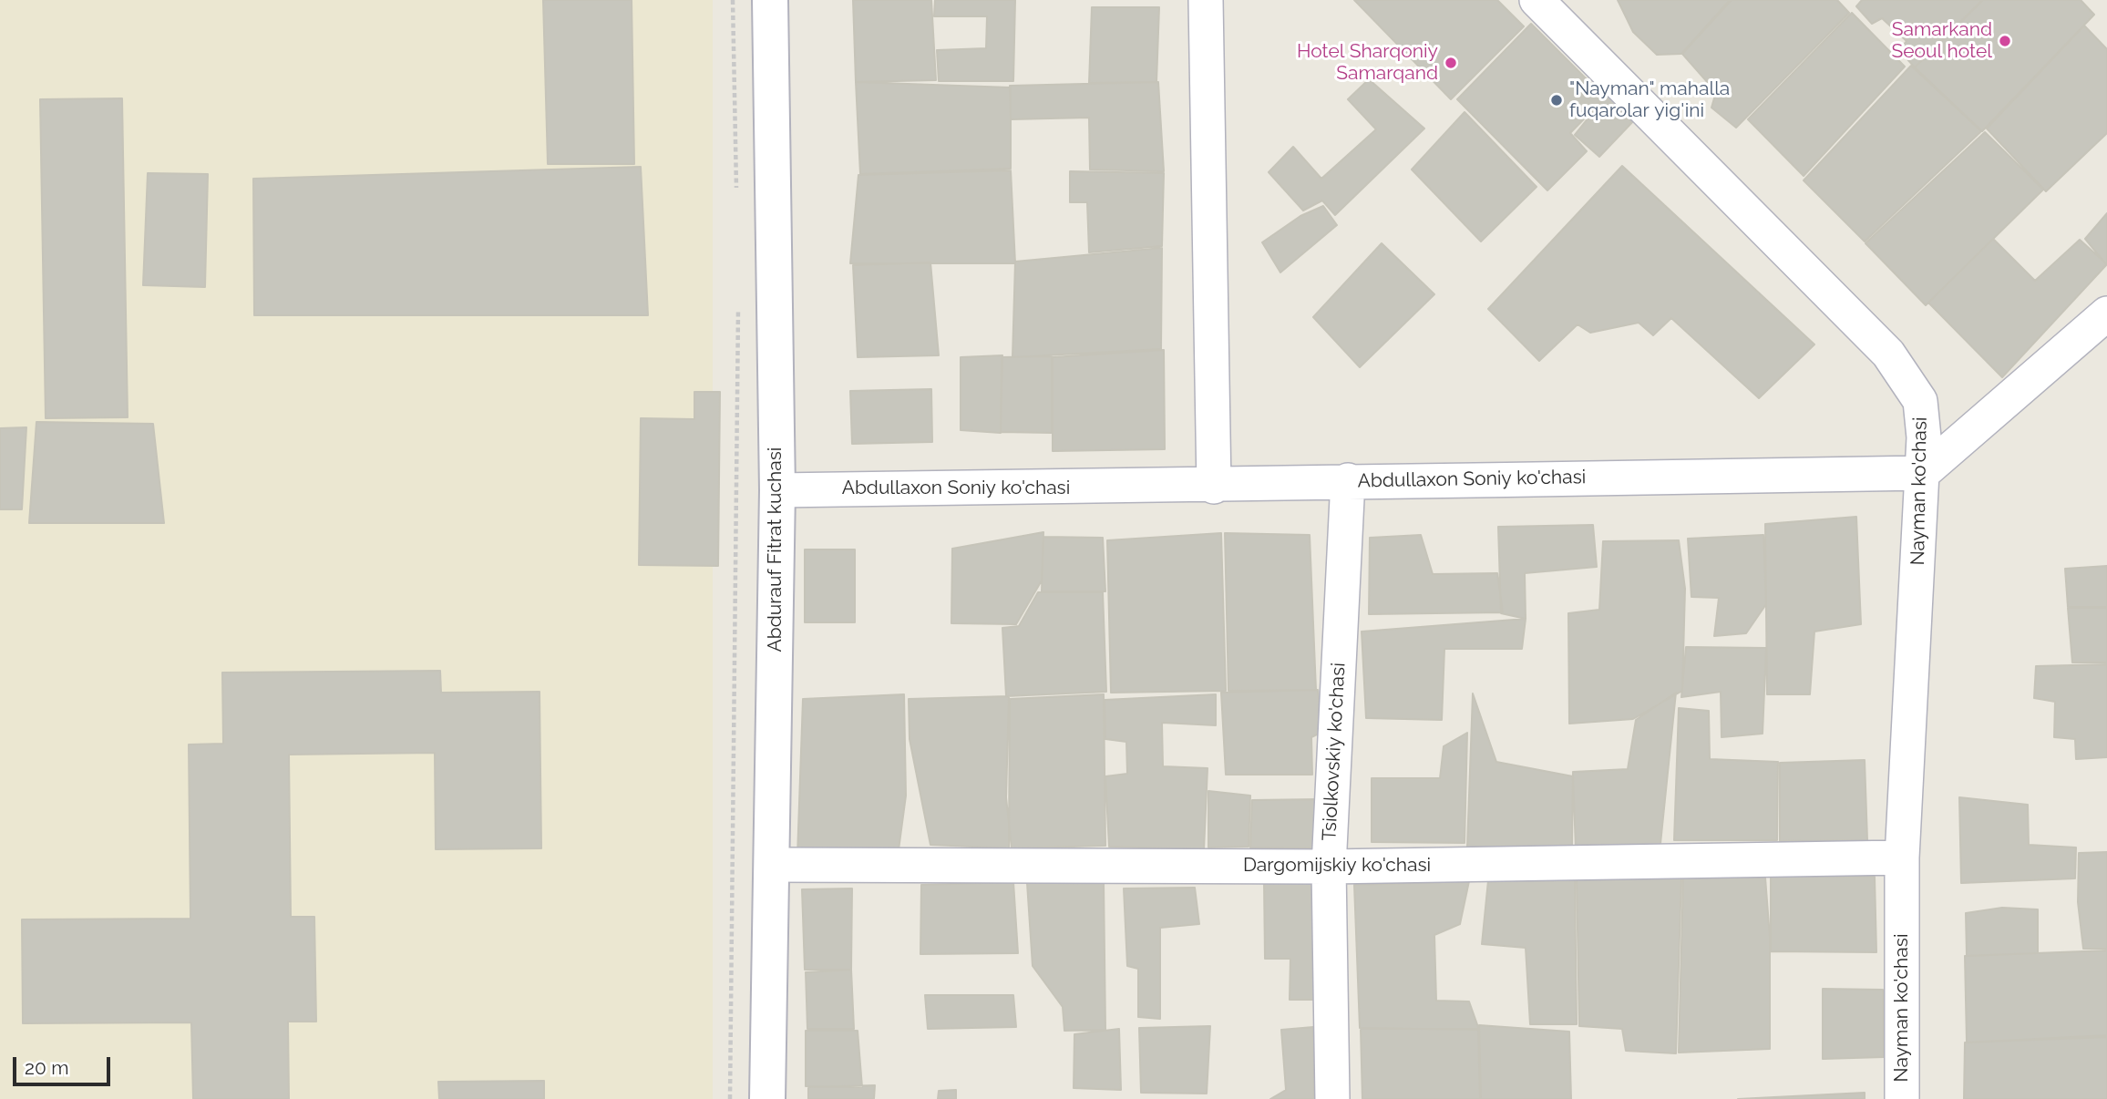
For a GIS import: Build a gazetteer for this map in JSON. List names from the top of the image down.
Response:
{
  "streets": {
    "street": [
      "Abdullaxon Soniy ko'chasi",
      "Nayman ko'chasi",
      "Abdurauf Fitrat kuchasi",
      "Tsiolkovskiy ko'chasi",
      "Dargomijskiy ko'chasi"
    ]
  },
  "crossings": [
    ["Abdullaxon Soniy ko'chasi", "Nayman ko'chasi"],
    ["Abdullaxon Soniy ko'chasi", "Abdurauf Fitrat kuchasi"],
    ["Abdullaxon Soniy ko'chasi", "Tsiolkovskiy ko'chasi"],
    ["Nayman ko'chasi", "Dargomijskiy ko'chasi"],
    ["Abdurauf Fitrat kuchasi", "Dargomijskiy ko'chasi"],
    ["Tsiolkovskiy ko'chasi", "Dargomijskiy ko'chasi"]
  ],
  "places": ["Samarkand Seoul hotel", "Hotel Sharqoniy Samarqand", "\"Nayman\" mahalla fuqarolar yig'ini"],
  "scale_bar": "20 m"
}
